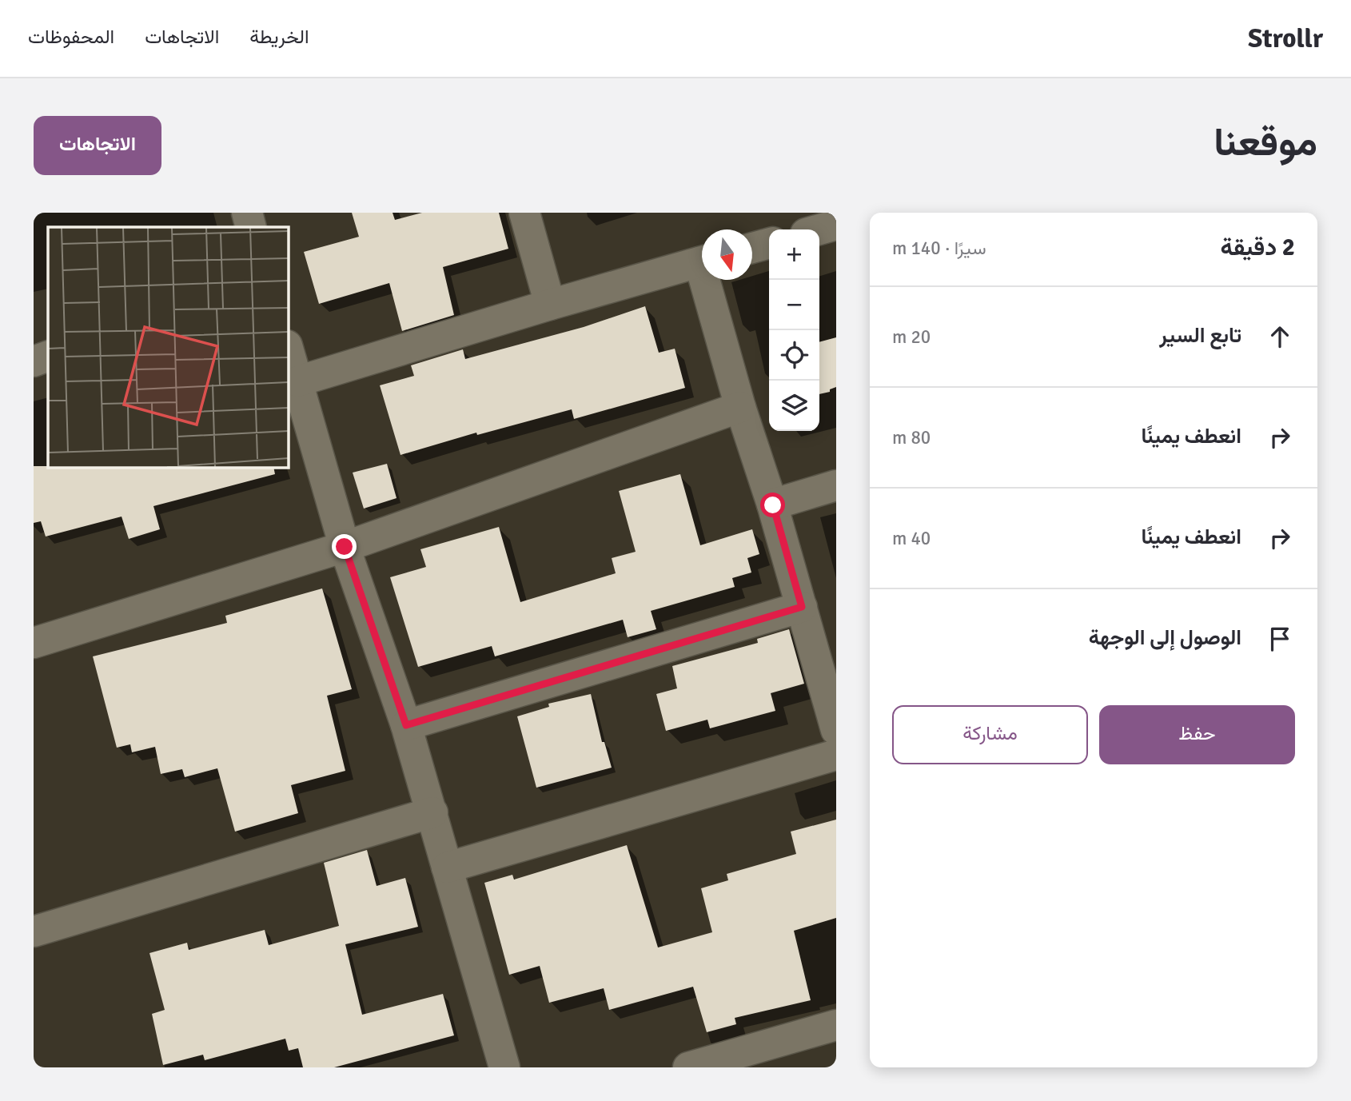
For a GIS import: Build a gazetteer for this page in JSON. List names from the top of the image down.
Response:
{
  "north": "bottom",
  "page": {
    "header": "Strollr",
    "nav": ["الخريطة", "الاتجاهات", "المحفوظات"],
    "title": "موقعنا",
    "buttons": [
      "الاتجاهات",
      ["حفظ", "مشاركة"]
    ],
    "heading": ["2 دقيقة", "سيرًا · 140 m"],
    "map_buttons": ["+", "−"],
    "list": [
      ["تابع السير", "20 m"],
      ["انعطف يمينًا", "80 m"],
      ["انعطف يمينًا", "40 m"],
      "الوصول إلى الوجهة"
    ]
  }
}
